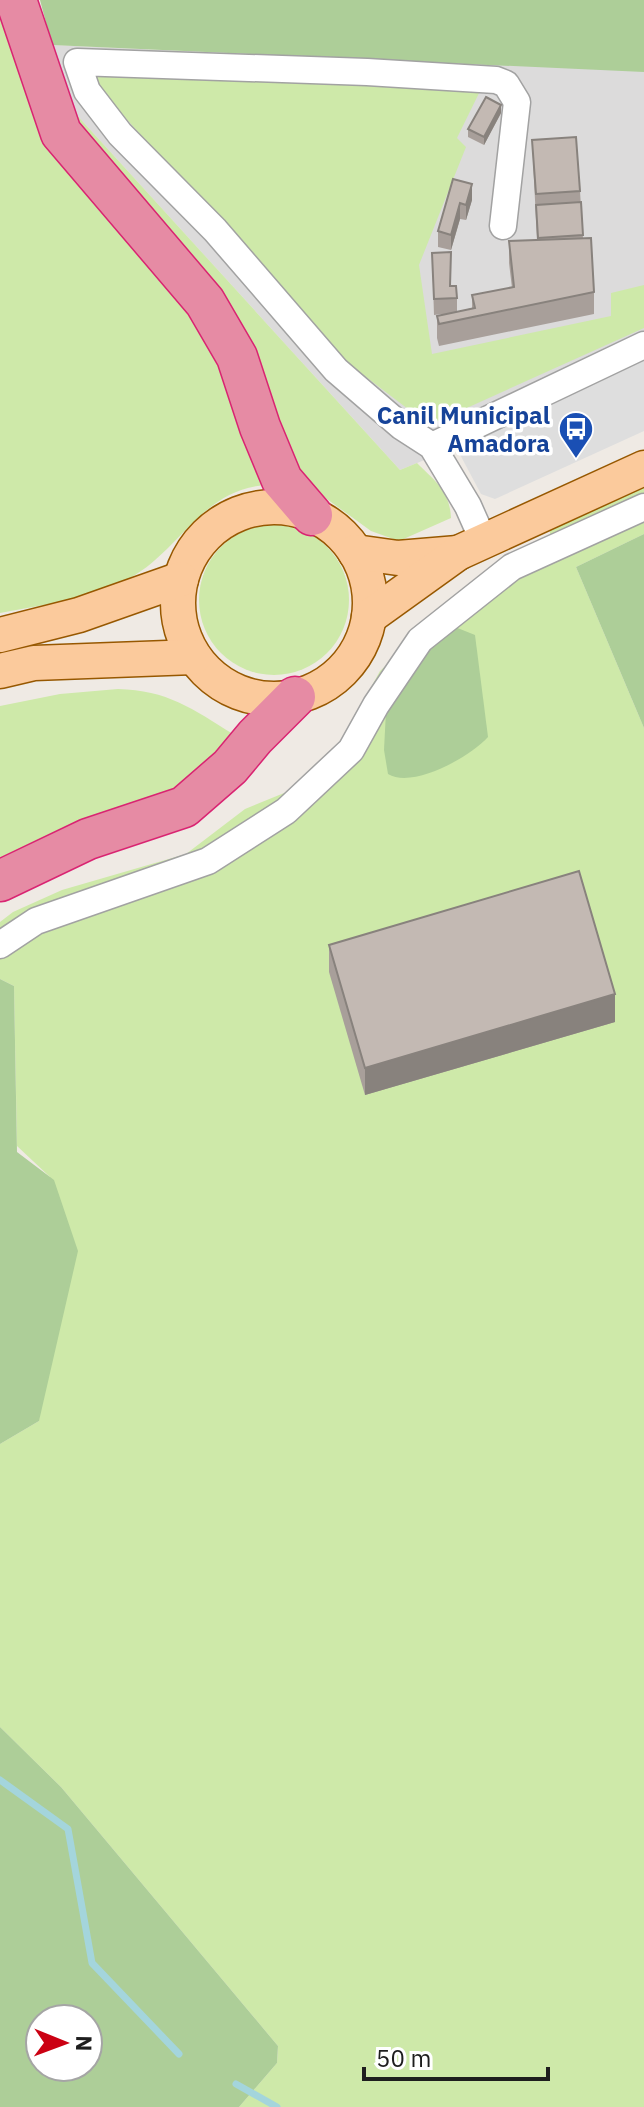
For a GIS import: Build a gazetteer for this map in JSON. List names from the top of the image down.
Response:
{
  "places": {
    "bus stop": ["Canil Municipal Amadora"]
  },
  "scale_bar": "50 m",
  "north": "right"
}
